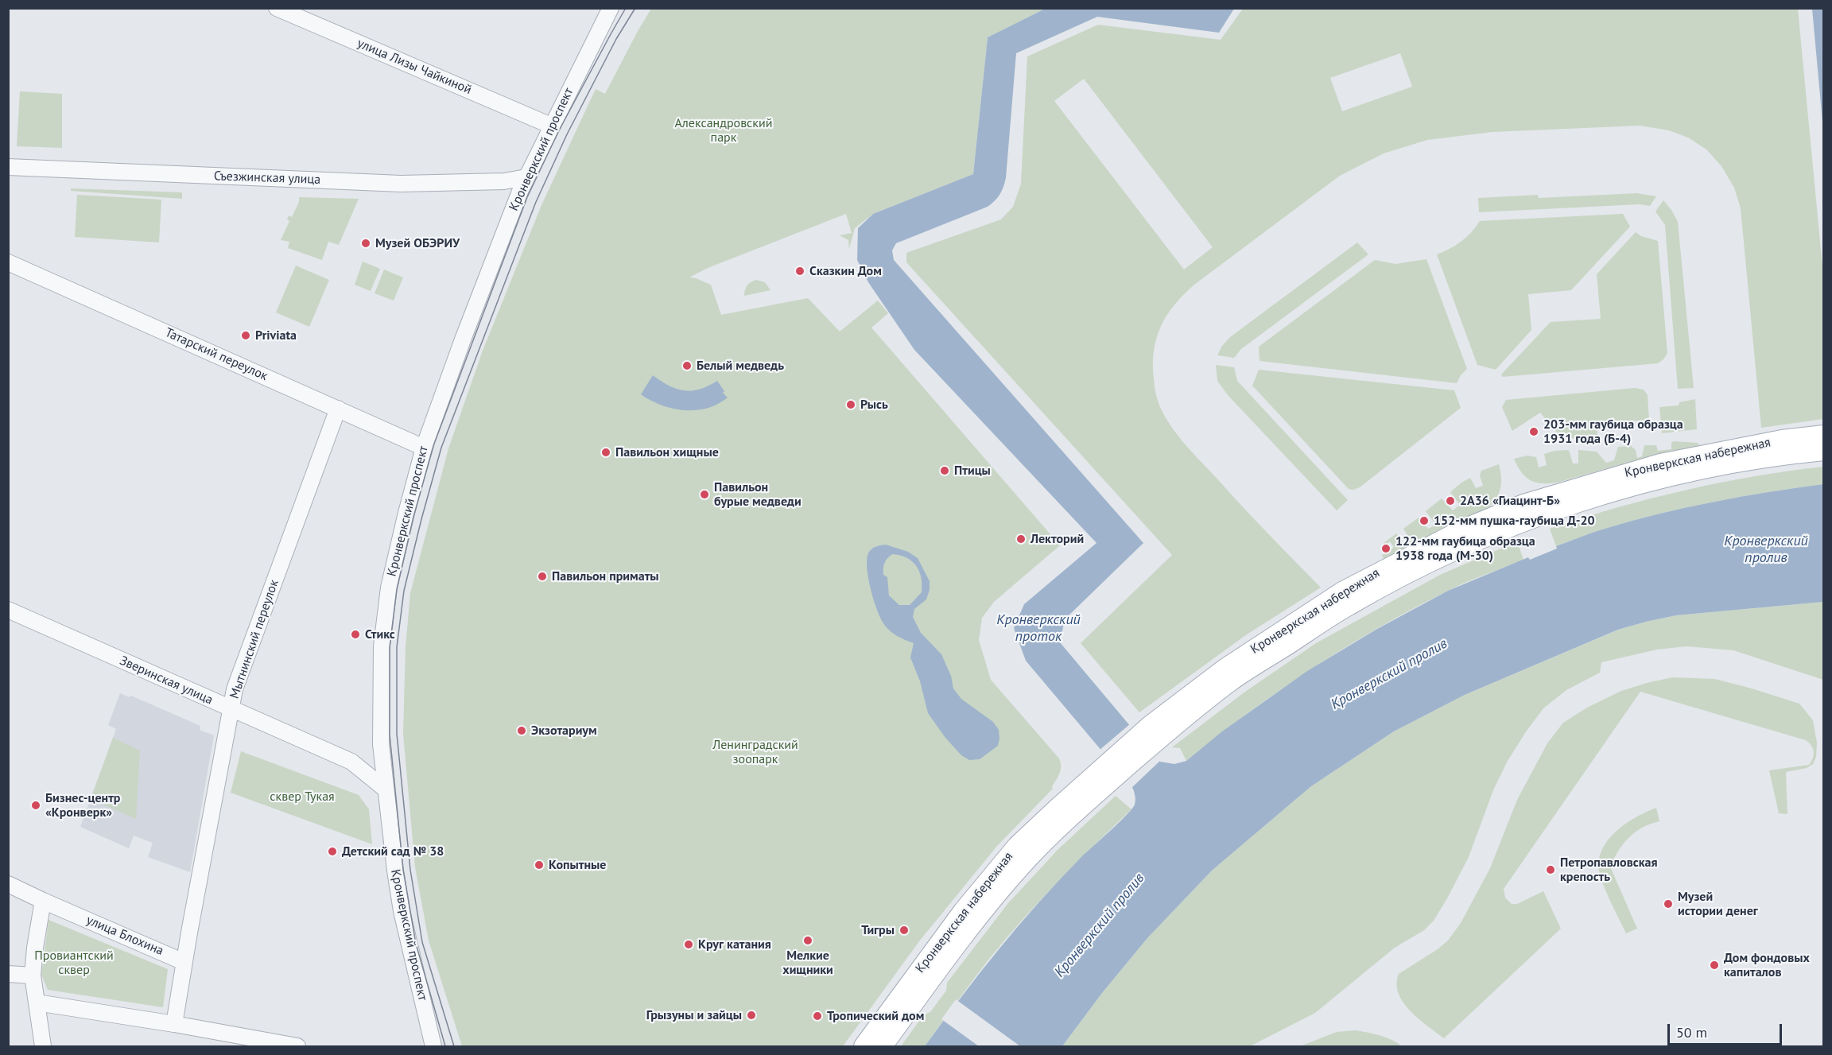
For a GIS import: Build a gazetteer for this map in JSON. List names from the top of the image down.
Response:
{
  "streets": {
    "main road": ["Кронверкская набережная"],
    "street": [
      "улица Лизы Чайкиной",
      "Кронверкский проспект",
      "Съезжинская улица",
      "Татарский переулок",
      "Мытнинский переулок",
      "Зверинская улица",
      "улица Блохина"
    ]
  },
  "crossings": [
    ["улица Лизы Чайкиной", "Кронверкский проспект"],
    ["Кронверкский проспект", "Съезжинская улица"],
    ["Кронверкский проспект", "Татарский переулок"],
    ["Кронверкский проспект", "Зверинская улица"],
    ["Татарский переулок", "Мытнинский переулок"],
    ["Мытнинский переулок", "Зверинская улица"],
    ["Мытнинский переулок", "улица Блохина"]
  ],
  "water": ["Кронверкский пролив", "Кронверкский проток"],
  "parks": [
    "Александровский парк",
    "Ленинградский зоопарк",
    "сквер Тукая",
    "Провиантский сквер"
  ],
  "places": [
    "Музей ОБЭРИУ",
    "Сказкин Дом",
    "Priviata",
    "Белый медведь",
    "Рысь",
    "203-мм гаубица образца 1931 года (Б-4)",
    "Павильон хищные",
    "Птицы",
    "Павильон бурые медведи",
    "2А36 «Гиацинт-Б»",
    "152-мм пушка-гаубица Д-20",
    "Лекторий",
    "122-мм гаубица образца 1938 года (М-30)",
    "Павильон приматы",
    "Стикс",
    "Экзотариум",
    "Бизнес-центр «Кронверк»",
    "Детский сад № 38",
    "Копытные",
    "Петропавловская крепость",
    "Музей истории денег",
    "Тигры",
    "Мелкие хищники",
    "Круг катания",
    "Дом фондовых капиталов",
    "Грызуны и зайцы",
    "Тропический дом"
  ],
  "scale_bar": "50 m"
}
